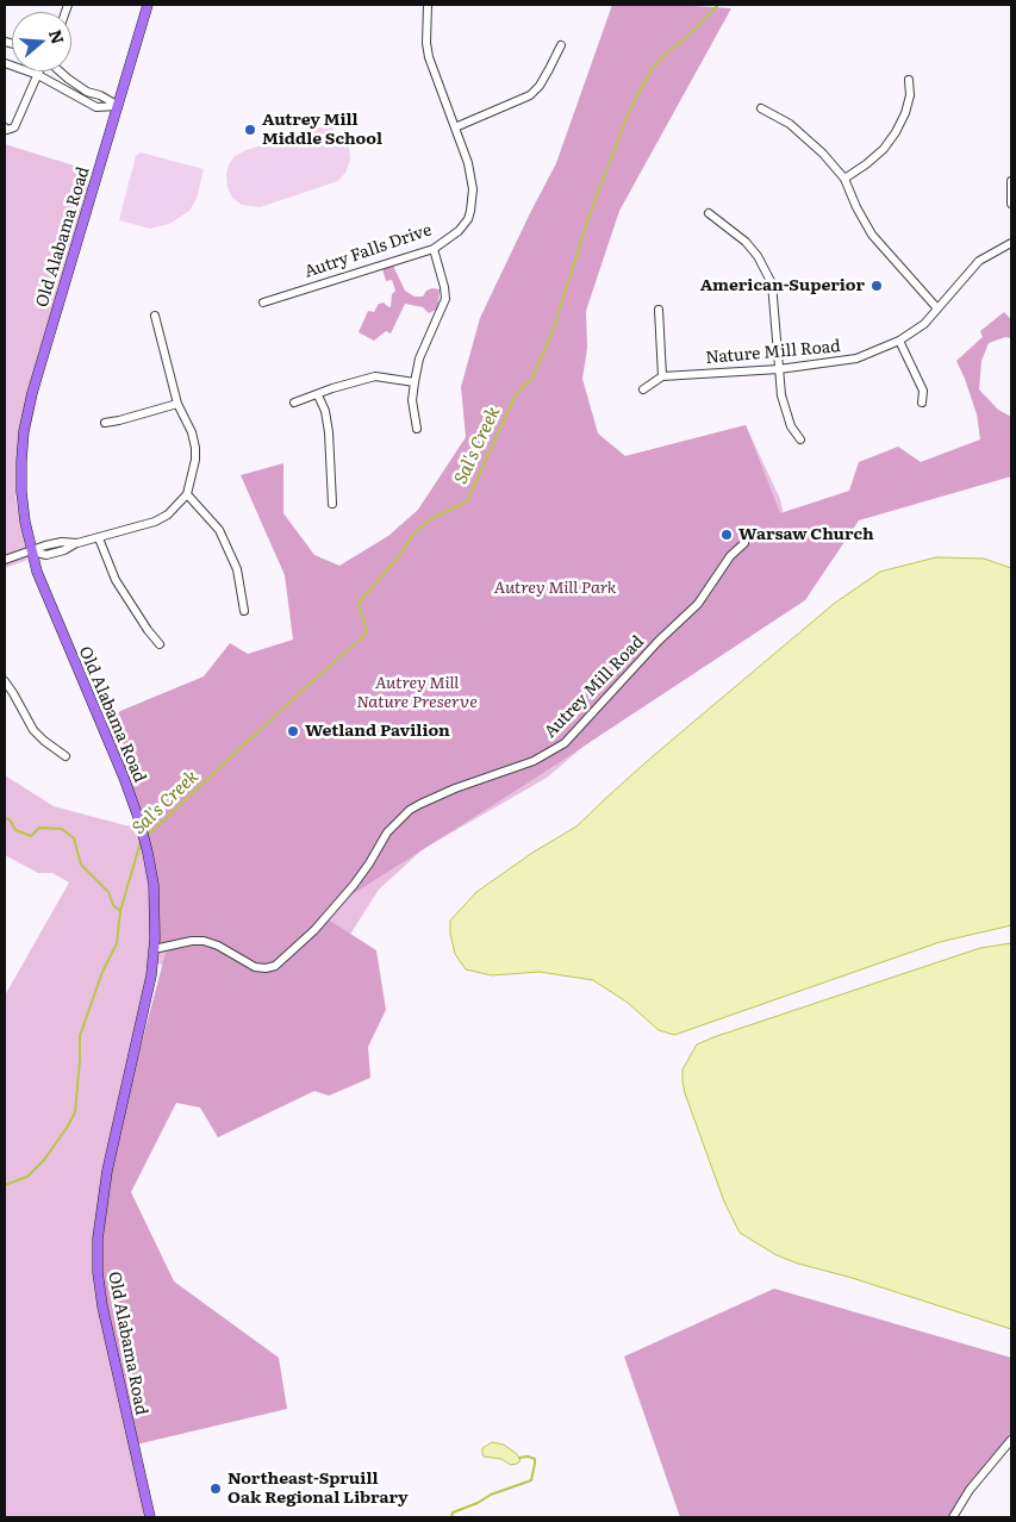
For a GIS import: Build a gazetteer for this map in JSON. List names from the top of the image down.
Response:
{
  "streets": {
    "main road": ["Old Alabama Road"],
    "street": ["Autry Falls Drive", "Nature Mill Road", "Autrey Mill Road"]
  },
  "crossings": [
    ["Old Alabama Road", "Autrey Mill Road"]
  ],
  "water": ["Sal's Creek"],
  "parks": ["Autrey Mill Park", "Autrey Mill Nature Preserve"],
  "places": [
    "Autrey Mill Middle School",
    "American-Superior",
    "Warsaw Church",
    "Wetland Pavilion",
    "Northeast-Spruill Oak Regional Library"
  ],
  "north": "right"
}
